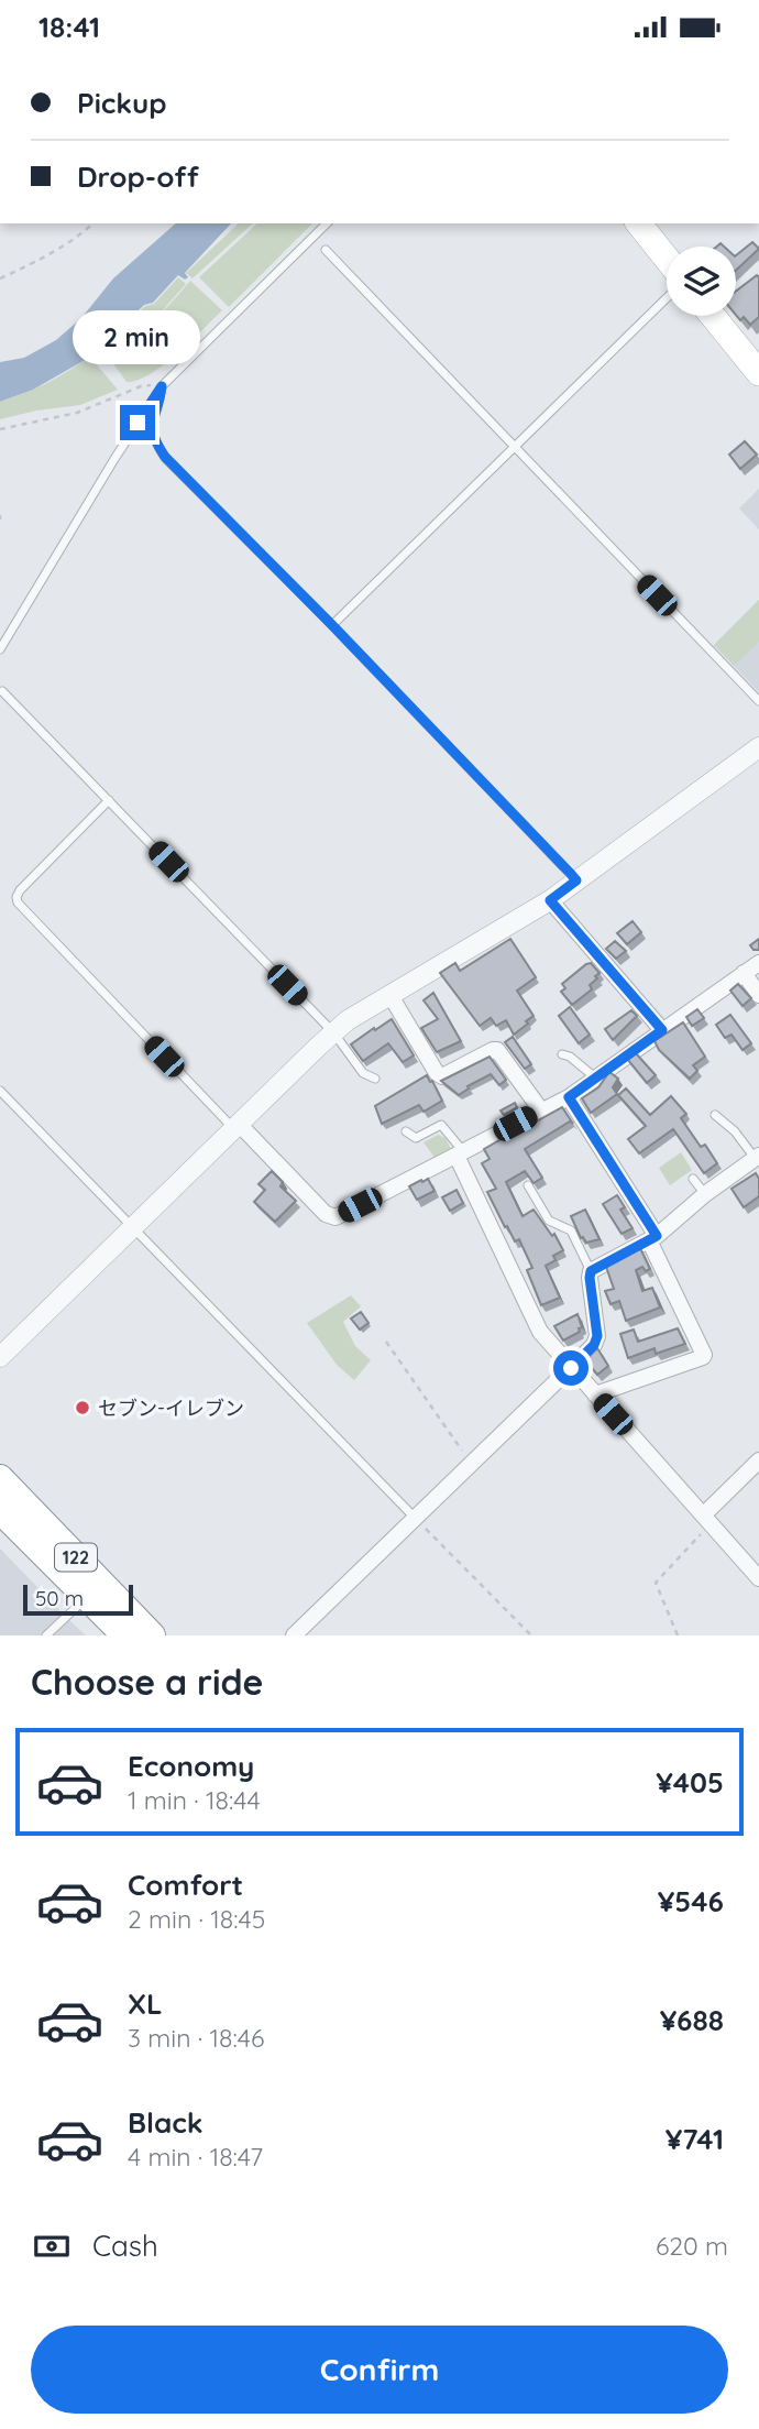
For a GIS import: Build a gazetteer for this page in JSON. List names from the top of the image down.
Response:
{
  "streets": {
    "highway": ["122"]
  },
  "places": ["セブン-イレブン"],
  "scale_bar": "50 m",
  "page": {
    "status": "18:41",
    "banner": ["Pickup", "Drop-off"],
    "bubble": "2 min",
    "scale": "50 m",
    "heading": "Choose a ride",
    "list": [
      {
        "name": "Economy",
        "note": "1 min · 18:44",
        "value": "¥405"
      },
      {
        "name": "Comfort",
        "note": "2 min · 18:45",
        "value": "¥546"
      },
      {
        "name": "XL",
        "note": "3 min · 18:46",
        "value": "¥688"
      },
      {
        "name": "Black",
        "note": "4 min · 18:47",
        "value": "¥741"
      }
    ],
    "pay": ["Cash", "620 m"],
    "buttons": "Confirm"
  }
}
